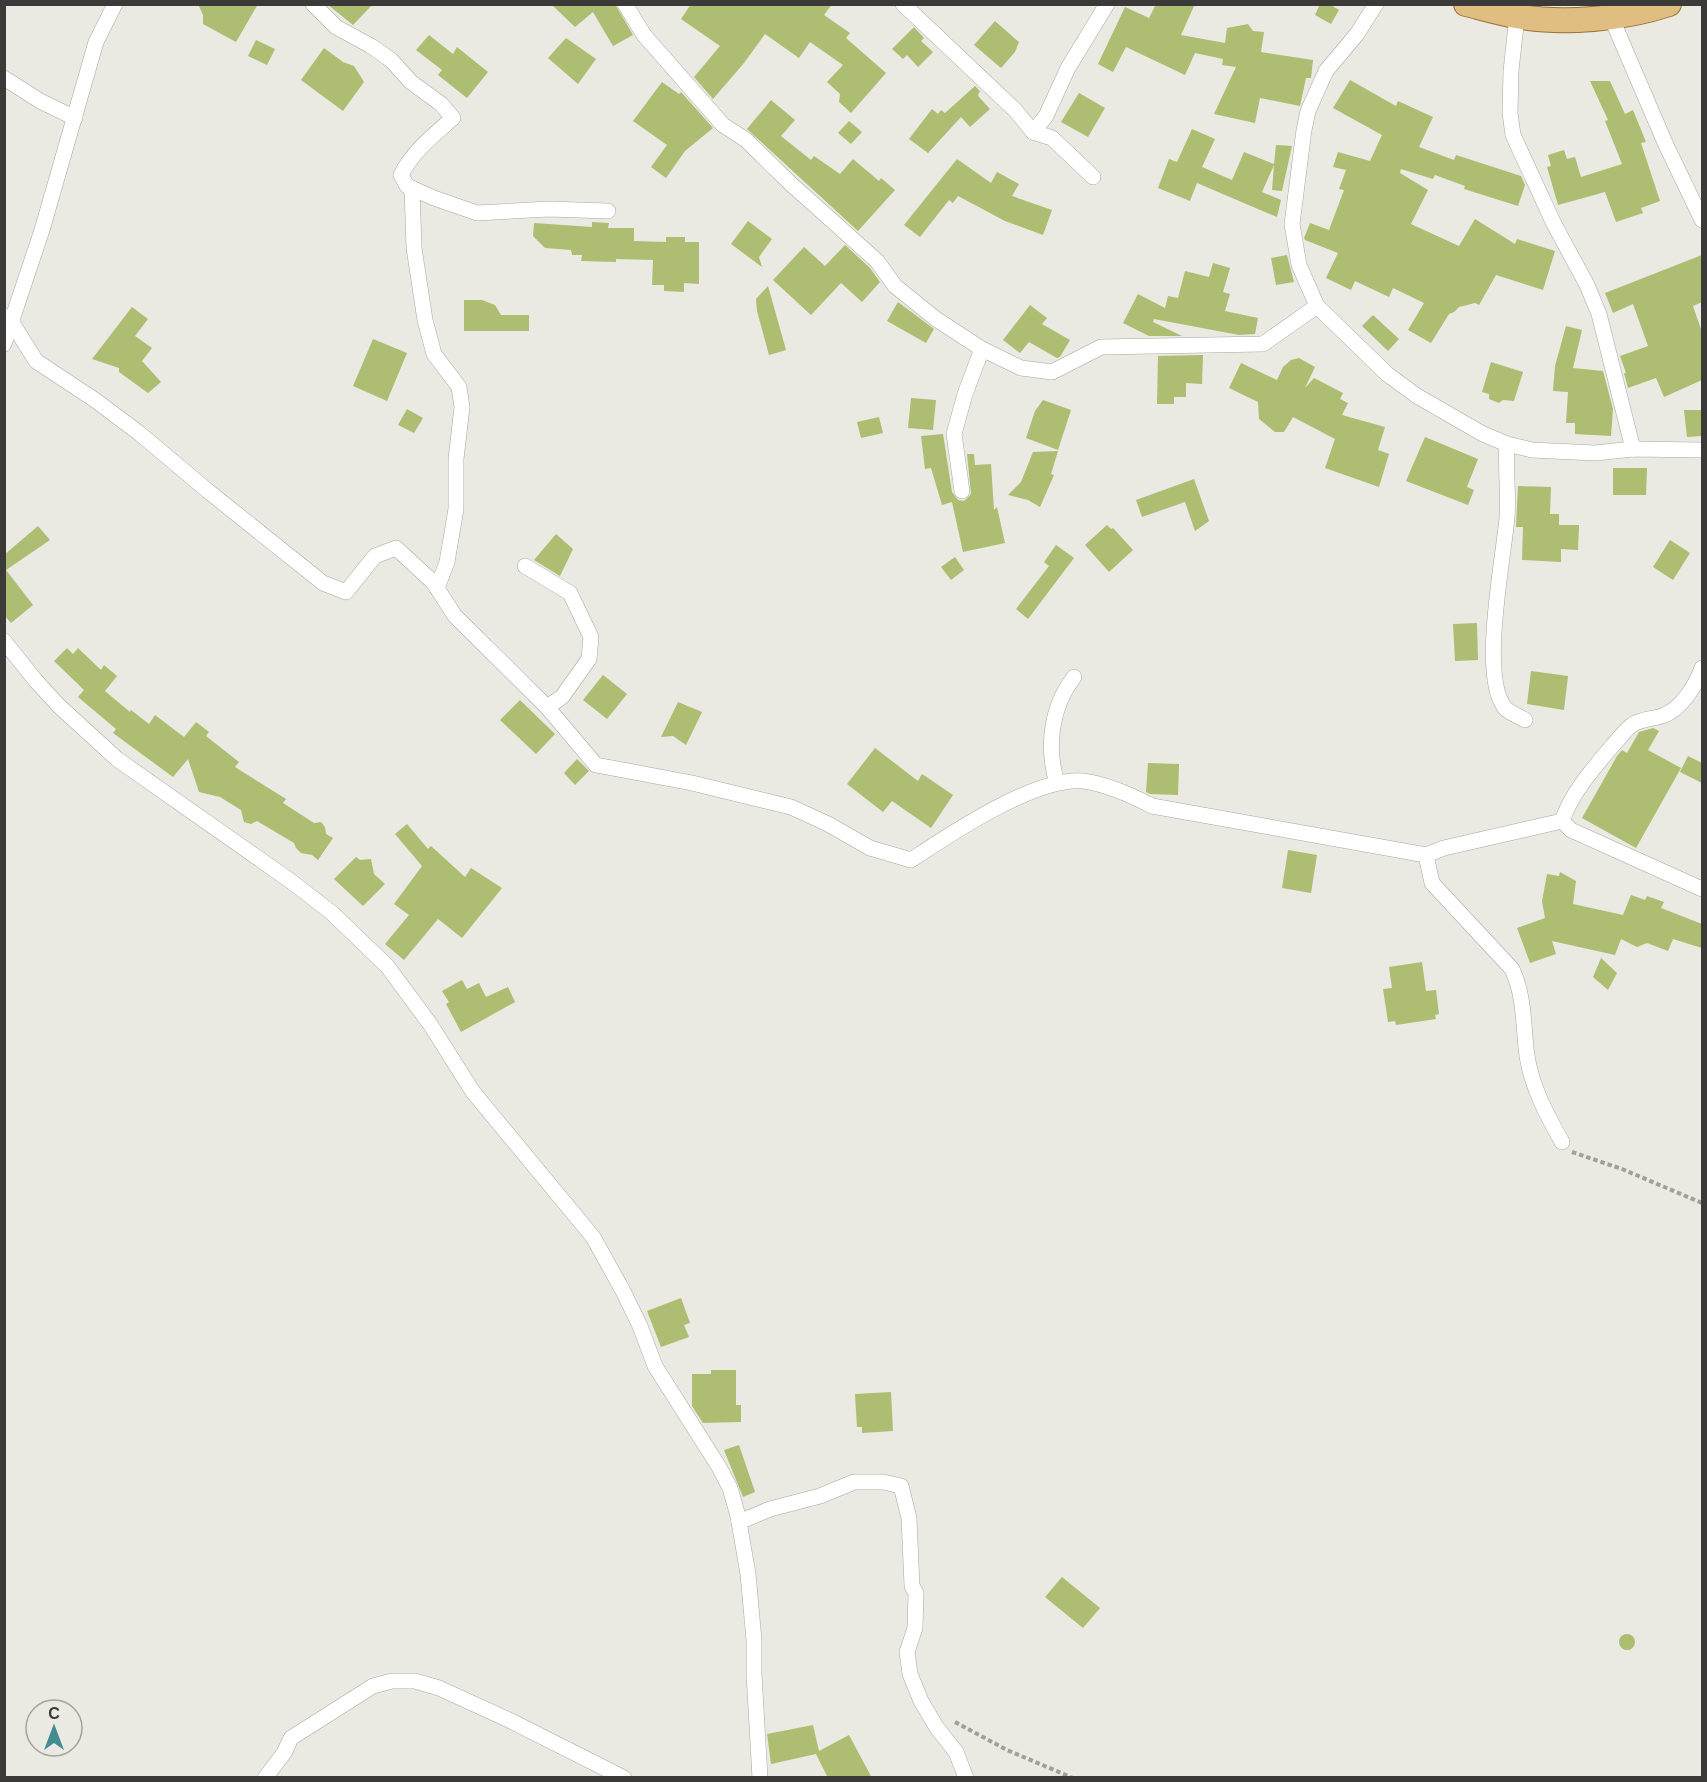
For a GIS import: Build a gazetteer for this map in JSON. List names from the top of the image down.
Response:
{
  "north": "top"
}
